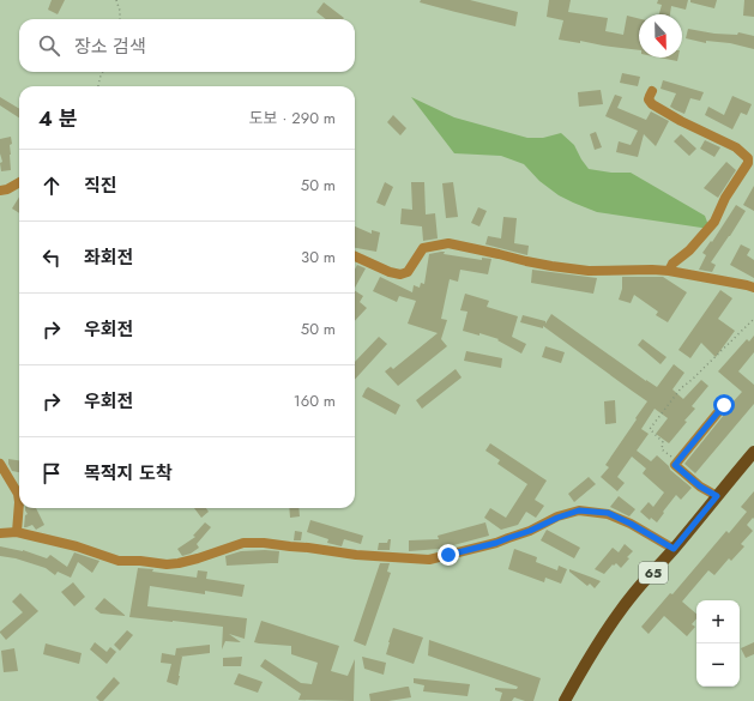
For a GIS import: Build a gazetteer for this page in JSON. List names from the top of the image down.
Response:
{
  "streets": {
    "main road": ["65"]
  },
  "north": "bottom",
  "page": {
    "search": "장소 검색",
    "heading": ["4 분", "도보 · 290 m"],
    "list": [
      ["직진", "50 m"],
      ["좌회전", "30 m"],
      ["우회전", "50 m"],
      ["우회전", "160 m"],
      "목적지 도착"
    ],
    "map_buttons": ["+", "−"]
  }
}
